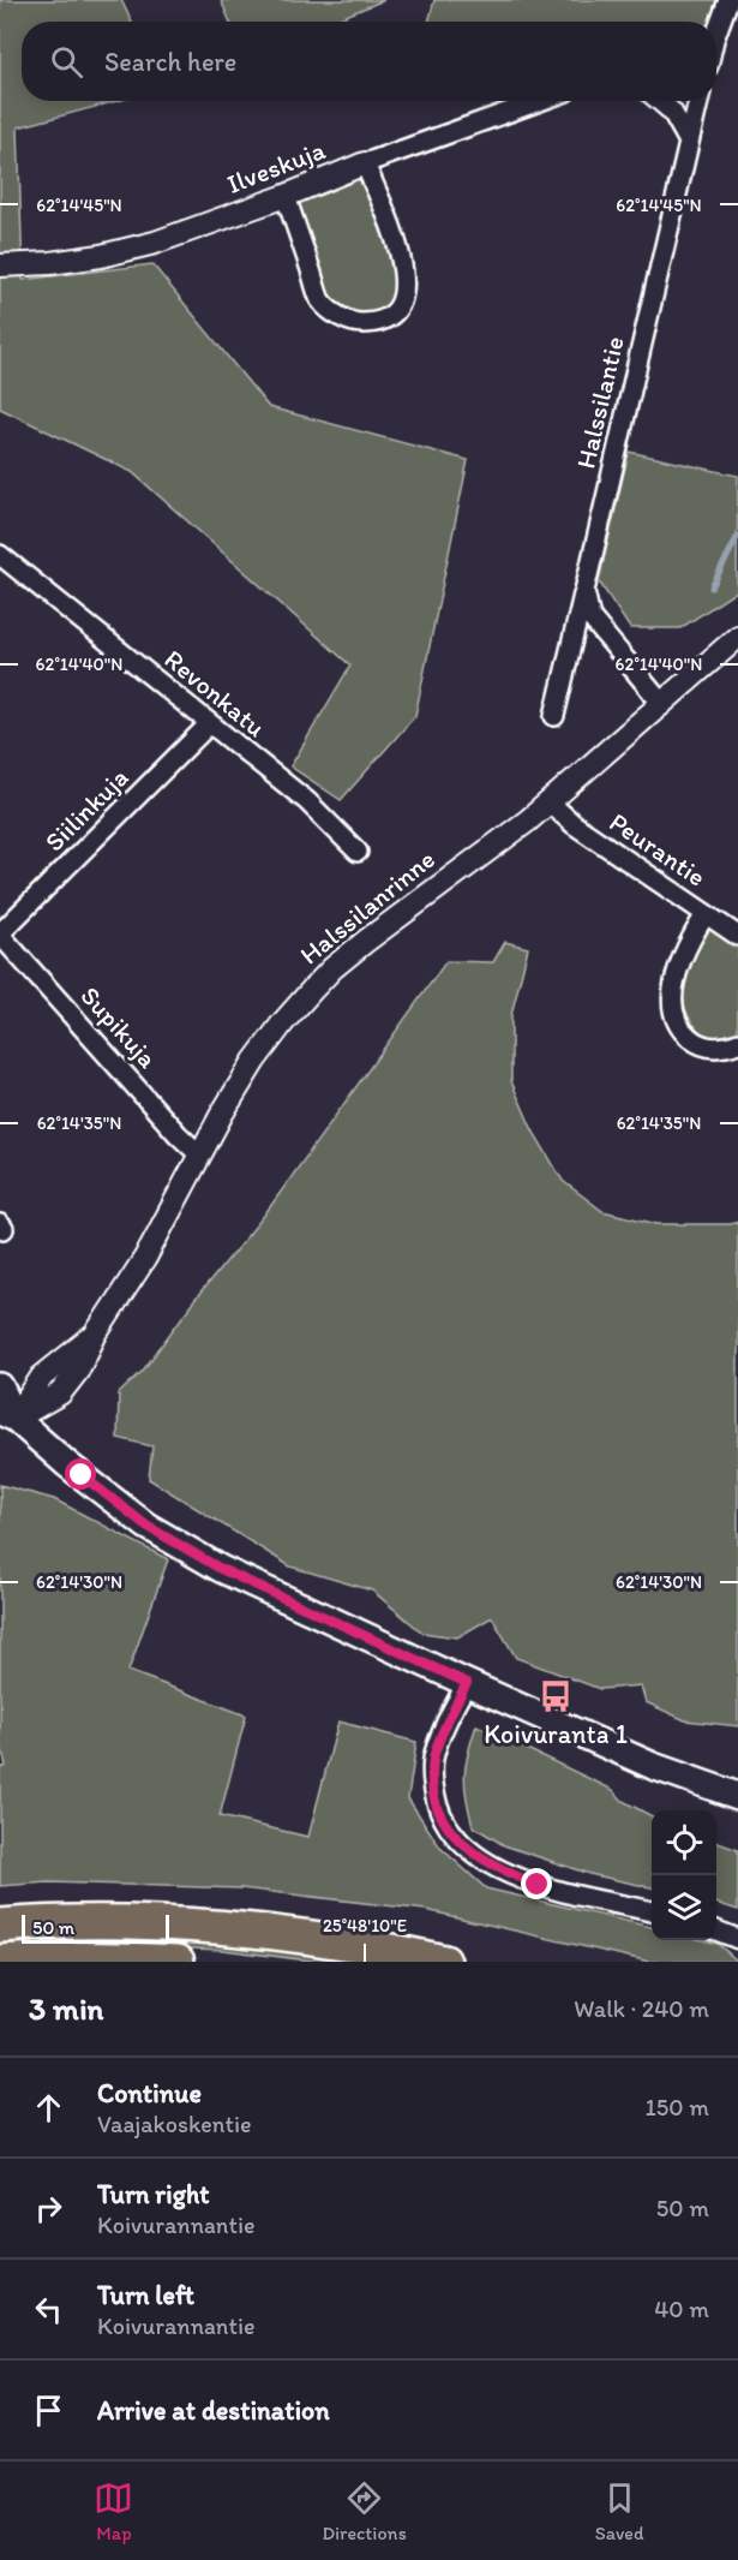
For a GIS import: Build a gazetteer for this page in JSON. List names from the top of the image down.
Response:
{
  "streets": {
    "street": [
      "Ilveskuja",
      "Halssilantie",
      "Revonkatu",
      "Siilinkuja",
      "Peurantie",
      "Halssilanrinne",
      "Supikuja"
    ]
  },
  "crossings": [
    ["Revonkatu", "Siilinkuja"],
    ["Siilinkuja", "Supikuja"],
    ["Peurantie", "Halssilanrinne"],
    ["Halssilanrinne", "Supikuja"]
  ],
  "places": {
    "bus stop": ["Koivuranta 1"]
  },
  "scale_bar": "50 m",
  "page": {
    "search": "Search here",
    "scale": "50 m",
    "heading": ["3 min", "Walk · 240 m"],
    "list": [
      ["Continue", "Vaajakoskentie", "150 m"],
      ["Turn right", "Koivurannantie", "50 m"],
      ["Turn left", "Koivurannantie", "40 m"],
      "Arrive at destination"
    ],
    "nav": ["Map", "Directions", "Saved"]
  },
  "coordinates": [
    "62°14'45\"N",
    "62°14'40\"N",
    "62°14'35\"N",
    "62°14'30\"N",
    "25°48'10\"E"
  ]
}
